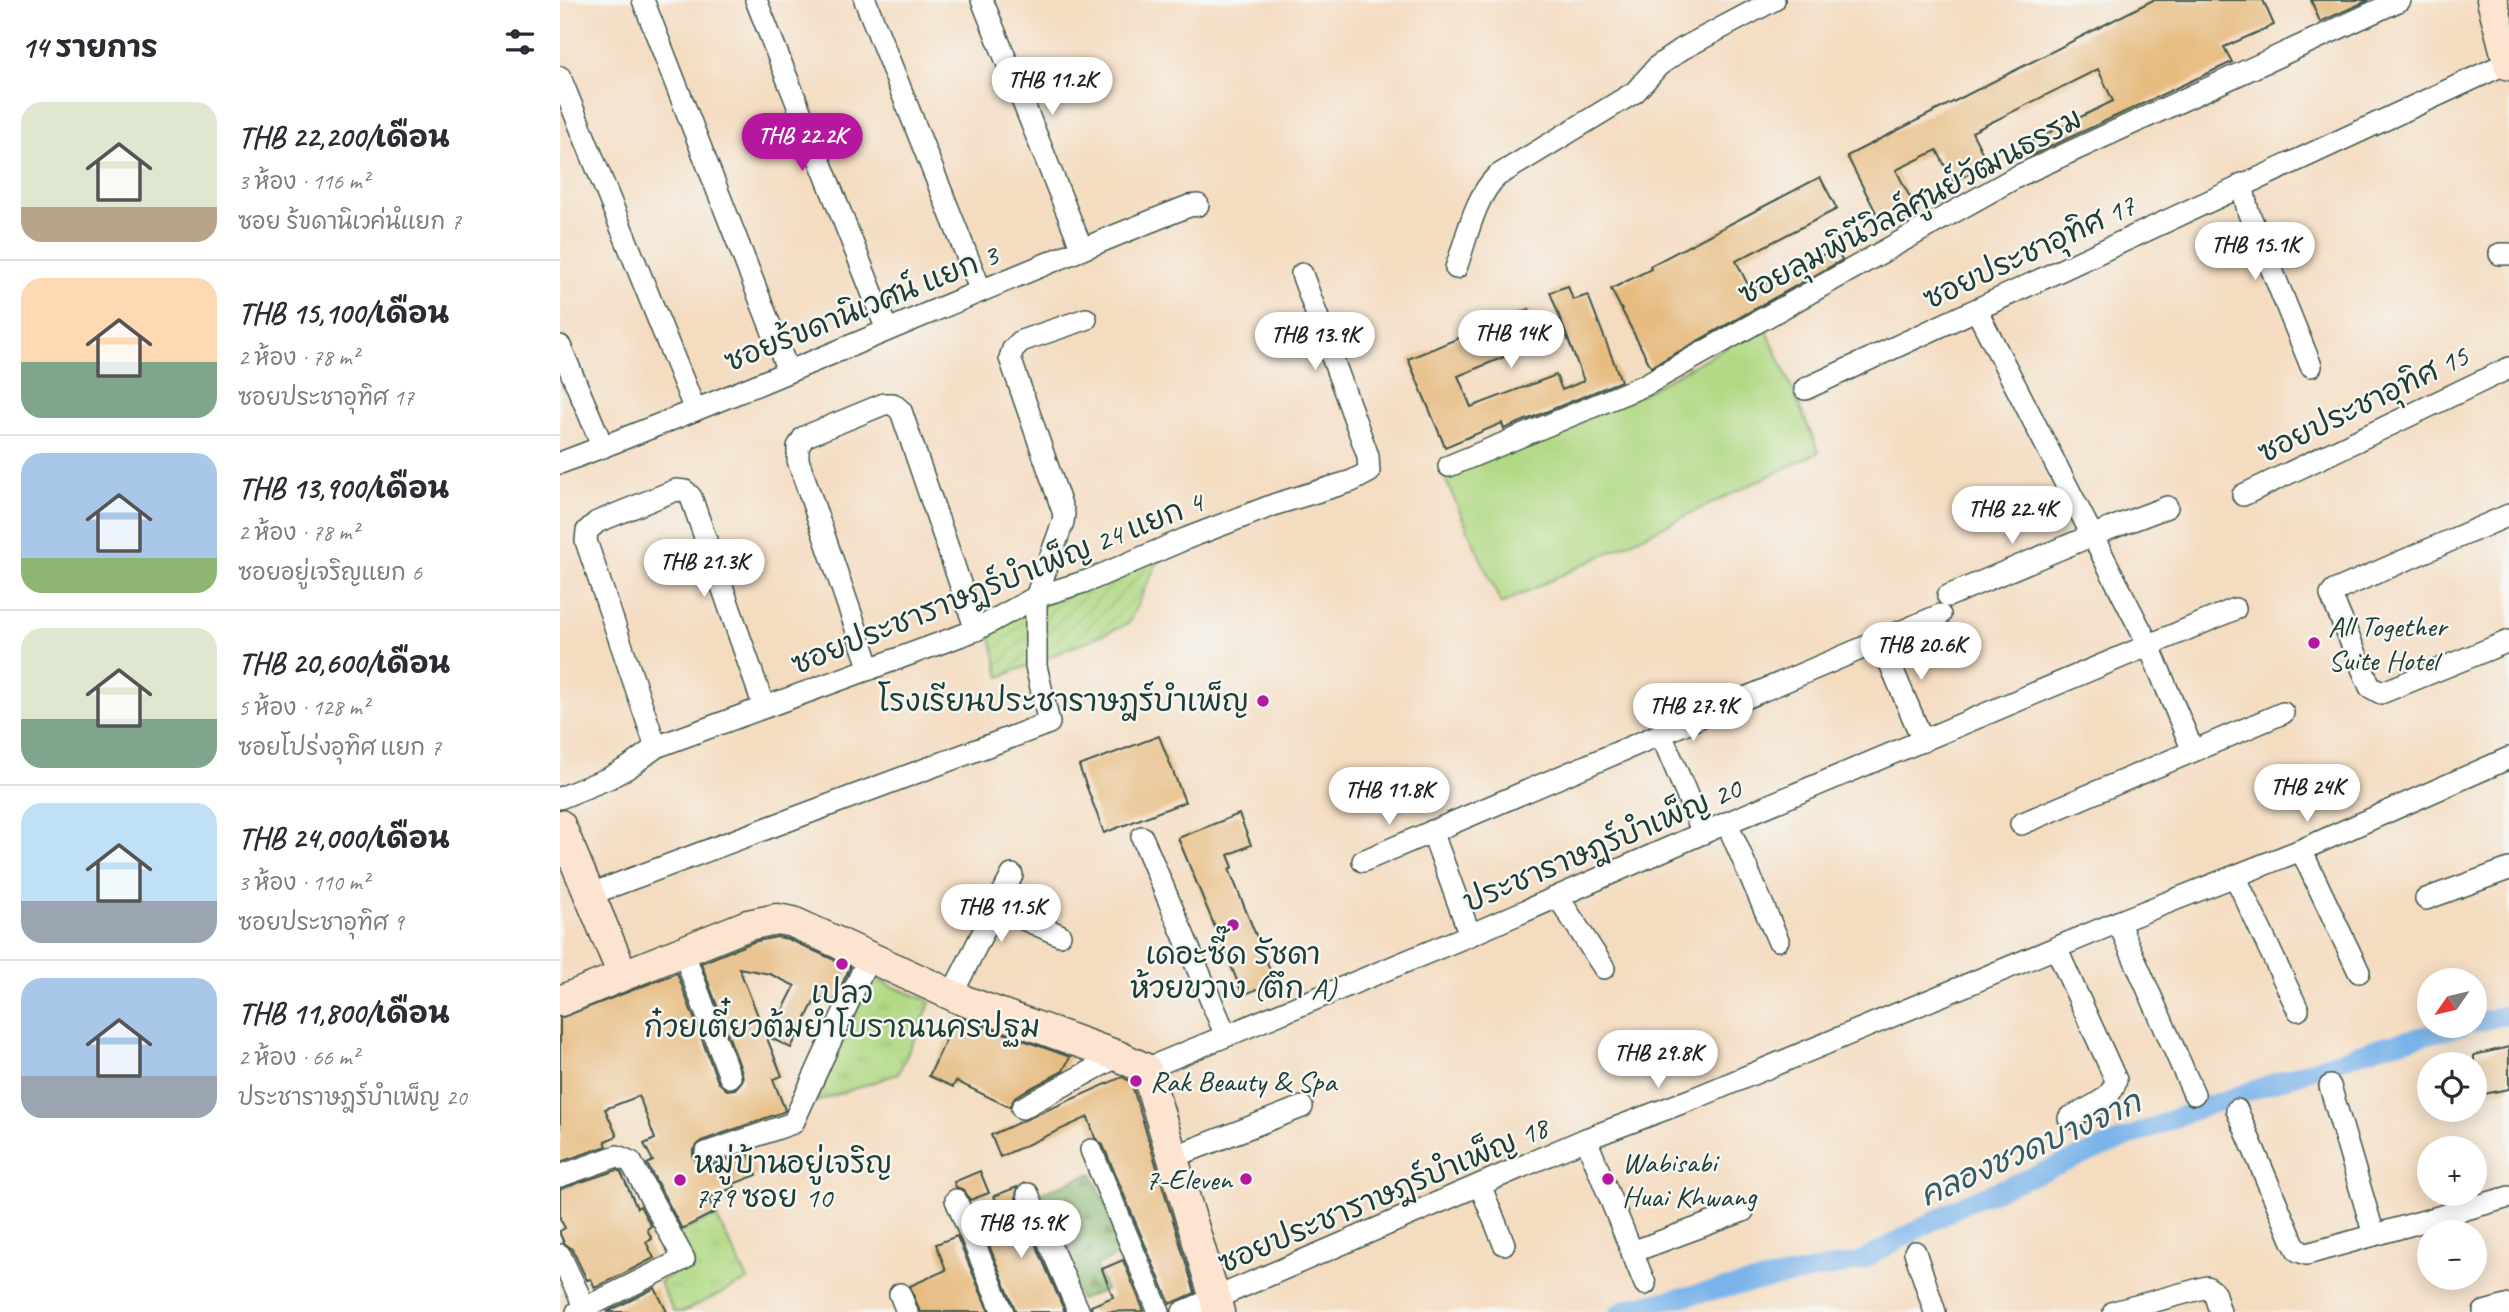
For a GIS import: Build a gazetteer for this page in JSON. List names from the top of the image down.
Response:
{
  "streets": {
    "street": [
      "ซอยลุมพินีวิลล์ศูนย์วัฒนธรรม",
      "ซอยประชาอุทิศ 17",
      "ซอยร้ขดานิเวศน์ แยก 3",
      "ซอยประชาอุทิศ 15",
      "ซอยประชาราษฎร์บำเพ็ญ 24 แยก 4",
      "ประชาราษฎร์บำเพ็ญ 20",
      "ซอยประชาราษฎร์บำเพ็ญ 18"
    ]
  },
  "water": ["คลองชวดบางจาก"],
  "places": [
    "All Together Suite Hotel",
    "โรงเรียนประชาราษฎร์บำเพ็ญ",
    "เดอะซี๊ด รัชดา ห้วยขวาง (ตึก A)",
    "เปลว ก๋วยเตี๋ยวต้มยำโบราณนครปฐม",
    "Rak Beauty & Spa",
    "7-Eleven",
    "Wabisabi Huai Khwang",
    "หมู่บ้านอยู่เจริญ 779 ซอย 10"
  ],
  "north": "bottom left",
  "page": {
    "heading": "14 รายการ",
    "price": [
      "THB 11.2K",
      "THB 22.2K",
      "THB 15.1K",
      "THB 14K",
      "THB 13.9K",
      "THB 22.4K",
      "THB 21.3K",
      "THB 20.6K",
      "THB 27.9K",
      "THB 24K",
      "THB 11.8K",
      "THB 11.5K",
      "THB 29.8K",
      "THB 15.9K"
    ],
    "list": [
      {
        "name": "THB 22,200/เดือน",
        "note": "3 ห้อง · 116 m² · ซอย ร้ขดานิเวค่นํแยก 7"
      },
      {
        "name": "THB 15,100/เดือน",
        "note": "2 ห้อง · 78 m² · ซอยประชาอุทิศ 17"
      },
      {
        "name": "THB 13,900/เดือน",
        "note": "2 ห้อง · 78 m² · ซอยอยู่เจริญแยก 6"
      },
      {
        "name": "THB 20,600/เดือน",
        "note": "5 ห้อง · 128 m² · ซอยโปร่งอุทิศ แยก 7"
      },
      {
        "name": "THB 24,000/เดือน",
        "note": "3 ห้อง · 110 m² · ซอยประชาอุทิศ 9"
      },
      {
        "name": "THB 11,800/เดือน",
        "note": "2 ห้อง · 66 m² · ประชาราษฎร์บำเพ็ญ 20"
      }
    ],
    "map_buttons": ["+", "−"]
  }
}
